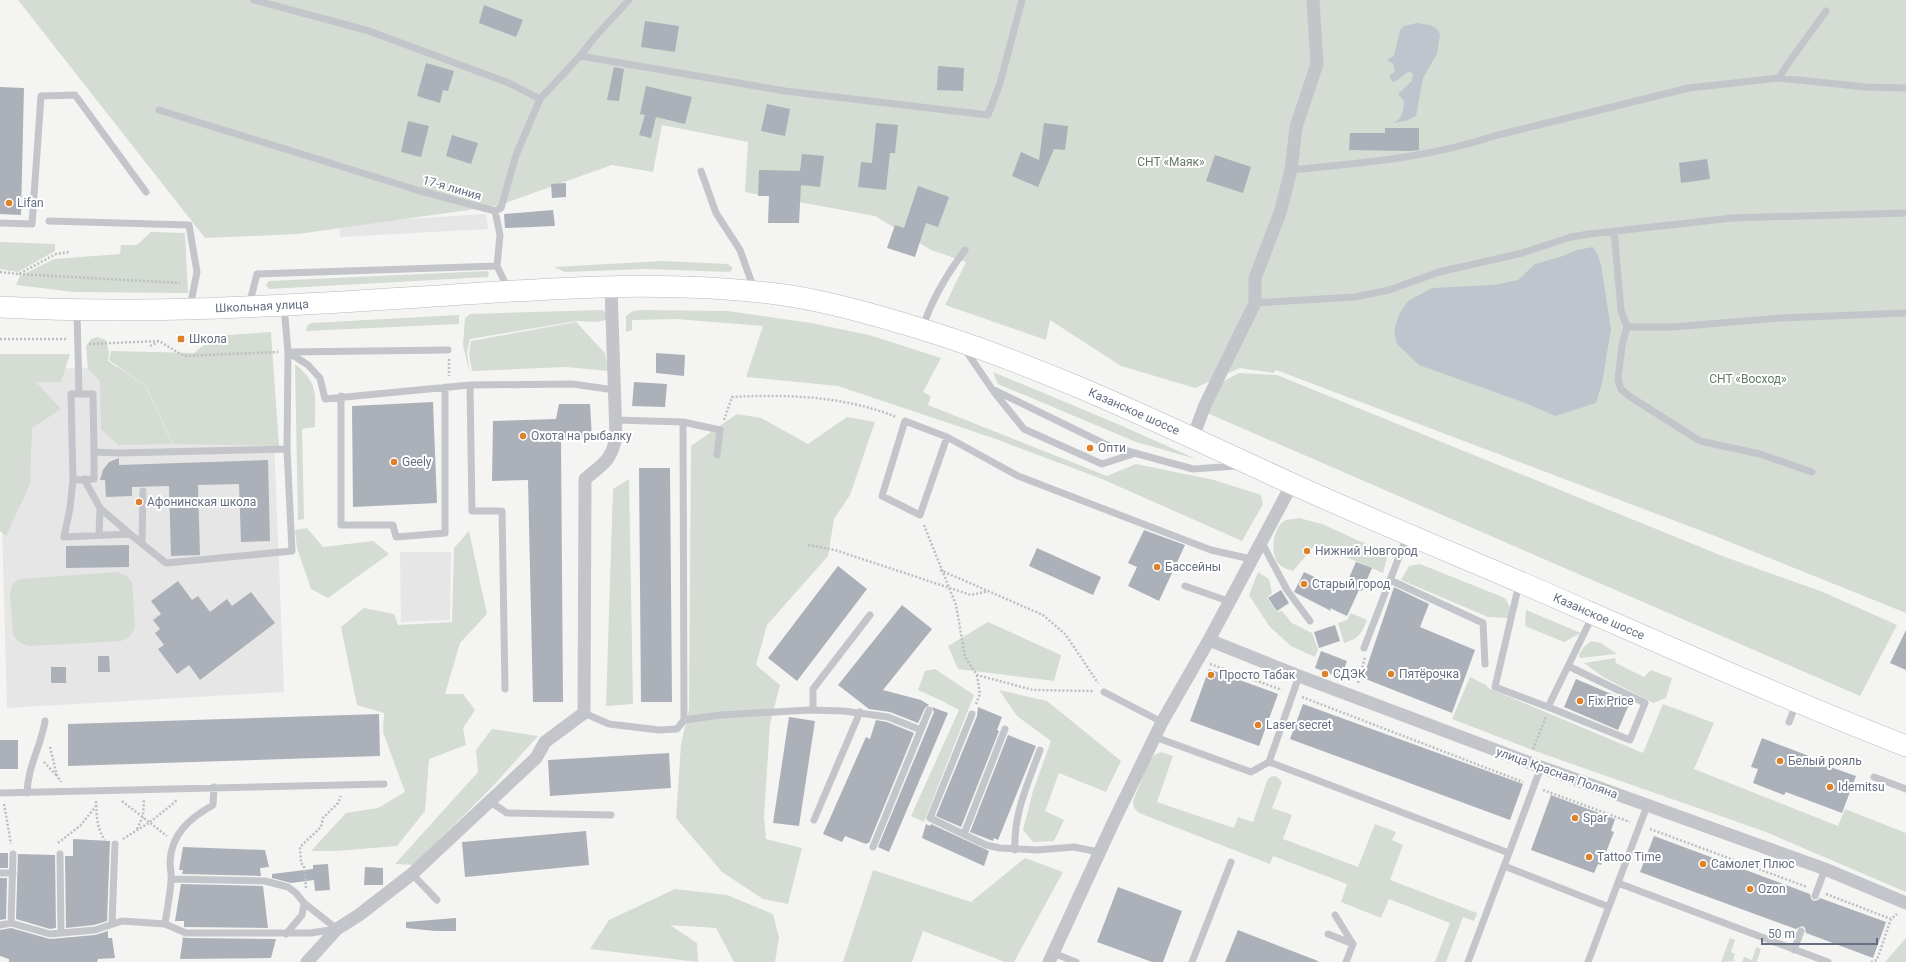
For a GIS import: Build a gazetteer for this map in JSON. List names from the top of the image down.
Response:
{
  "streets": {
    "main road": ["Школьная улица", "Казанское шоссе"],
    "street": ["улица Красная Поляна"],
    "lane": ["17-я линия"]
  },
  "crossings": [
    ["Школьная улица", "Казанское шоссе"]
  ],
  "parks": ["СНТ «Маяк»", "СНТ «Восход»"],
  "places": {
    "other": [
      "Lifan",
      "Охота на рыбалку",
      "Опти",
      "Geely",
      "Афонинская школа",
      "Нижний Новгород",
      "Бассейны",
      "Старый город",
      "СДЭК",
      "Пятёрочка",
      "Просто Табак",
      "Fix Price",
      "Laser secret",
      "Белый рояль",
      "Idemitsu",
      "Spar",
      "Tattoo Time",
      "Самолет Плюс",
      "Ozon"
    ],
    "transit": ["Школа"]
  },
  "scale_bar": "50 m"
}
